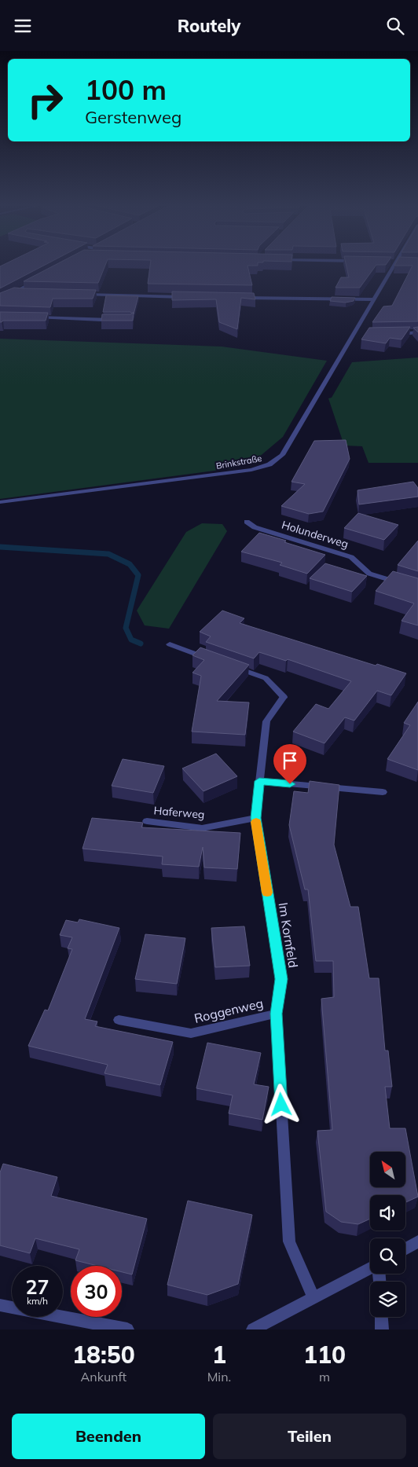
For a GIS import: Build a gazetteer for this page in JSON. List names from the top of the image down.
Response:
{
  "streets": {
    "street": [
      "Brinkstraße",
      "Holunderweg",
      "Haferweg",
      "Im Kornfeld",
      "Roggenweg"
    ]
  },
  "crossings": [
    ["Haferweg", "Im Kornfeld"],
    ["Im Kornfeld", "Roggenweg"]
  ],
  "north": "top left",
  "page": {
    "header": "Routely",
    "turn": ["100 m", "Gerstenweg"],
    "speed": "27 km/h",
    "limit": "30",
    "eta": [
      "18:50",
      "Ankunft",
      "1",
      "Min.",
      "110",
      "m"
    ],
    "buttons": ["Beenden", "Teilen"]
  }
}
